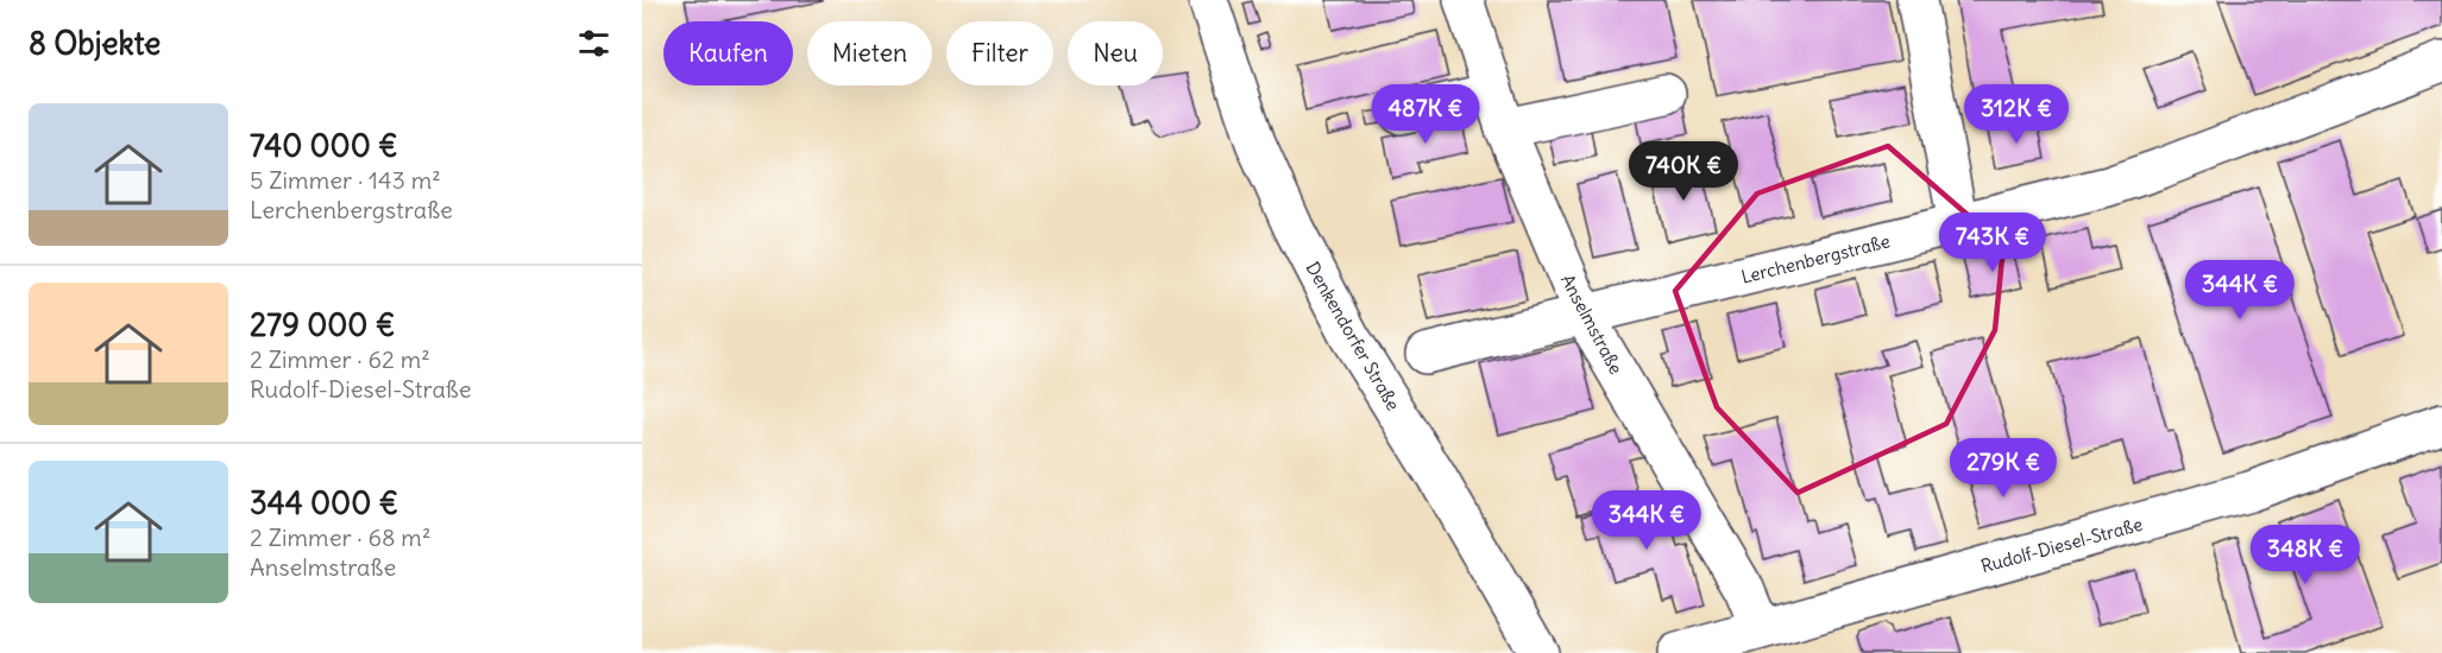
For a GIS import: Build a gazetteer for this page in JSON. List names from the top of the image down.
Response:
{
  "streets": {
    "street": [
      "Lerchenbergstraße",
      "Anselmstraße",
      "Denkendorfer Straße",
      "Rudolf-Diesel-Straße"
    ]
  },
  "crossings": [
    ["Lerchenbergstraße", "Anselmstraße"],
    ["Anselmstraße", "Rudolf-Diesel-Straße"]
  ],
  "page": {
    "heading": "8 Objekte",
    "chip": [
      "Kaufen",
      "Mieten",
      "Filter",
      "Neu"
    ],
    "price": [
      "487K €",
      "312K €",
      "740K €",
      "743K €",
      "344K €",
      "279K €",
      "344K €",
      "348K €"
    ],
    "list": [
      {
        "name": "740 000 €",
        "note": "5 Zimmer · 143 m² · Lerchenbergstraße"
      },
      {
        "name": "279 000 €",
        "note": "2 Zimmer · 62 m² · Rudolf-Diesel-Straße"
      },
      {
        "name": "344 000 €",
        "note": "2 Zimmer · 68 m² · Anselmstraße"
      }
    ]
  }
}
